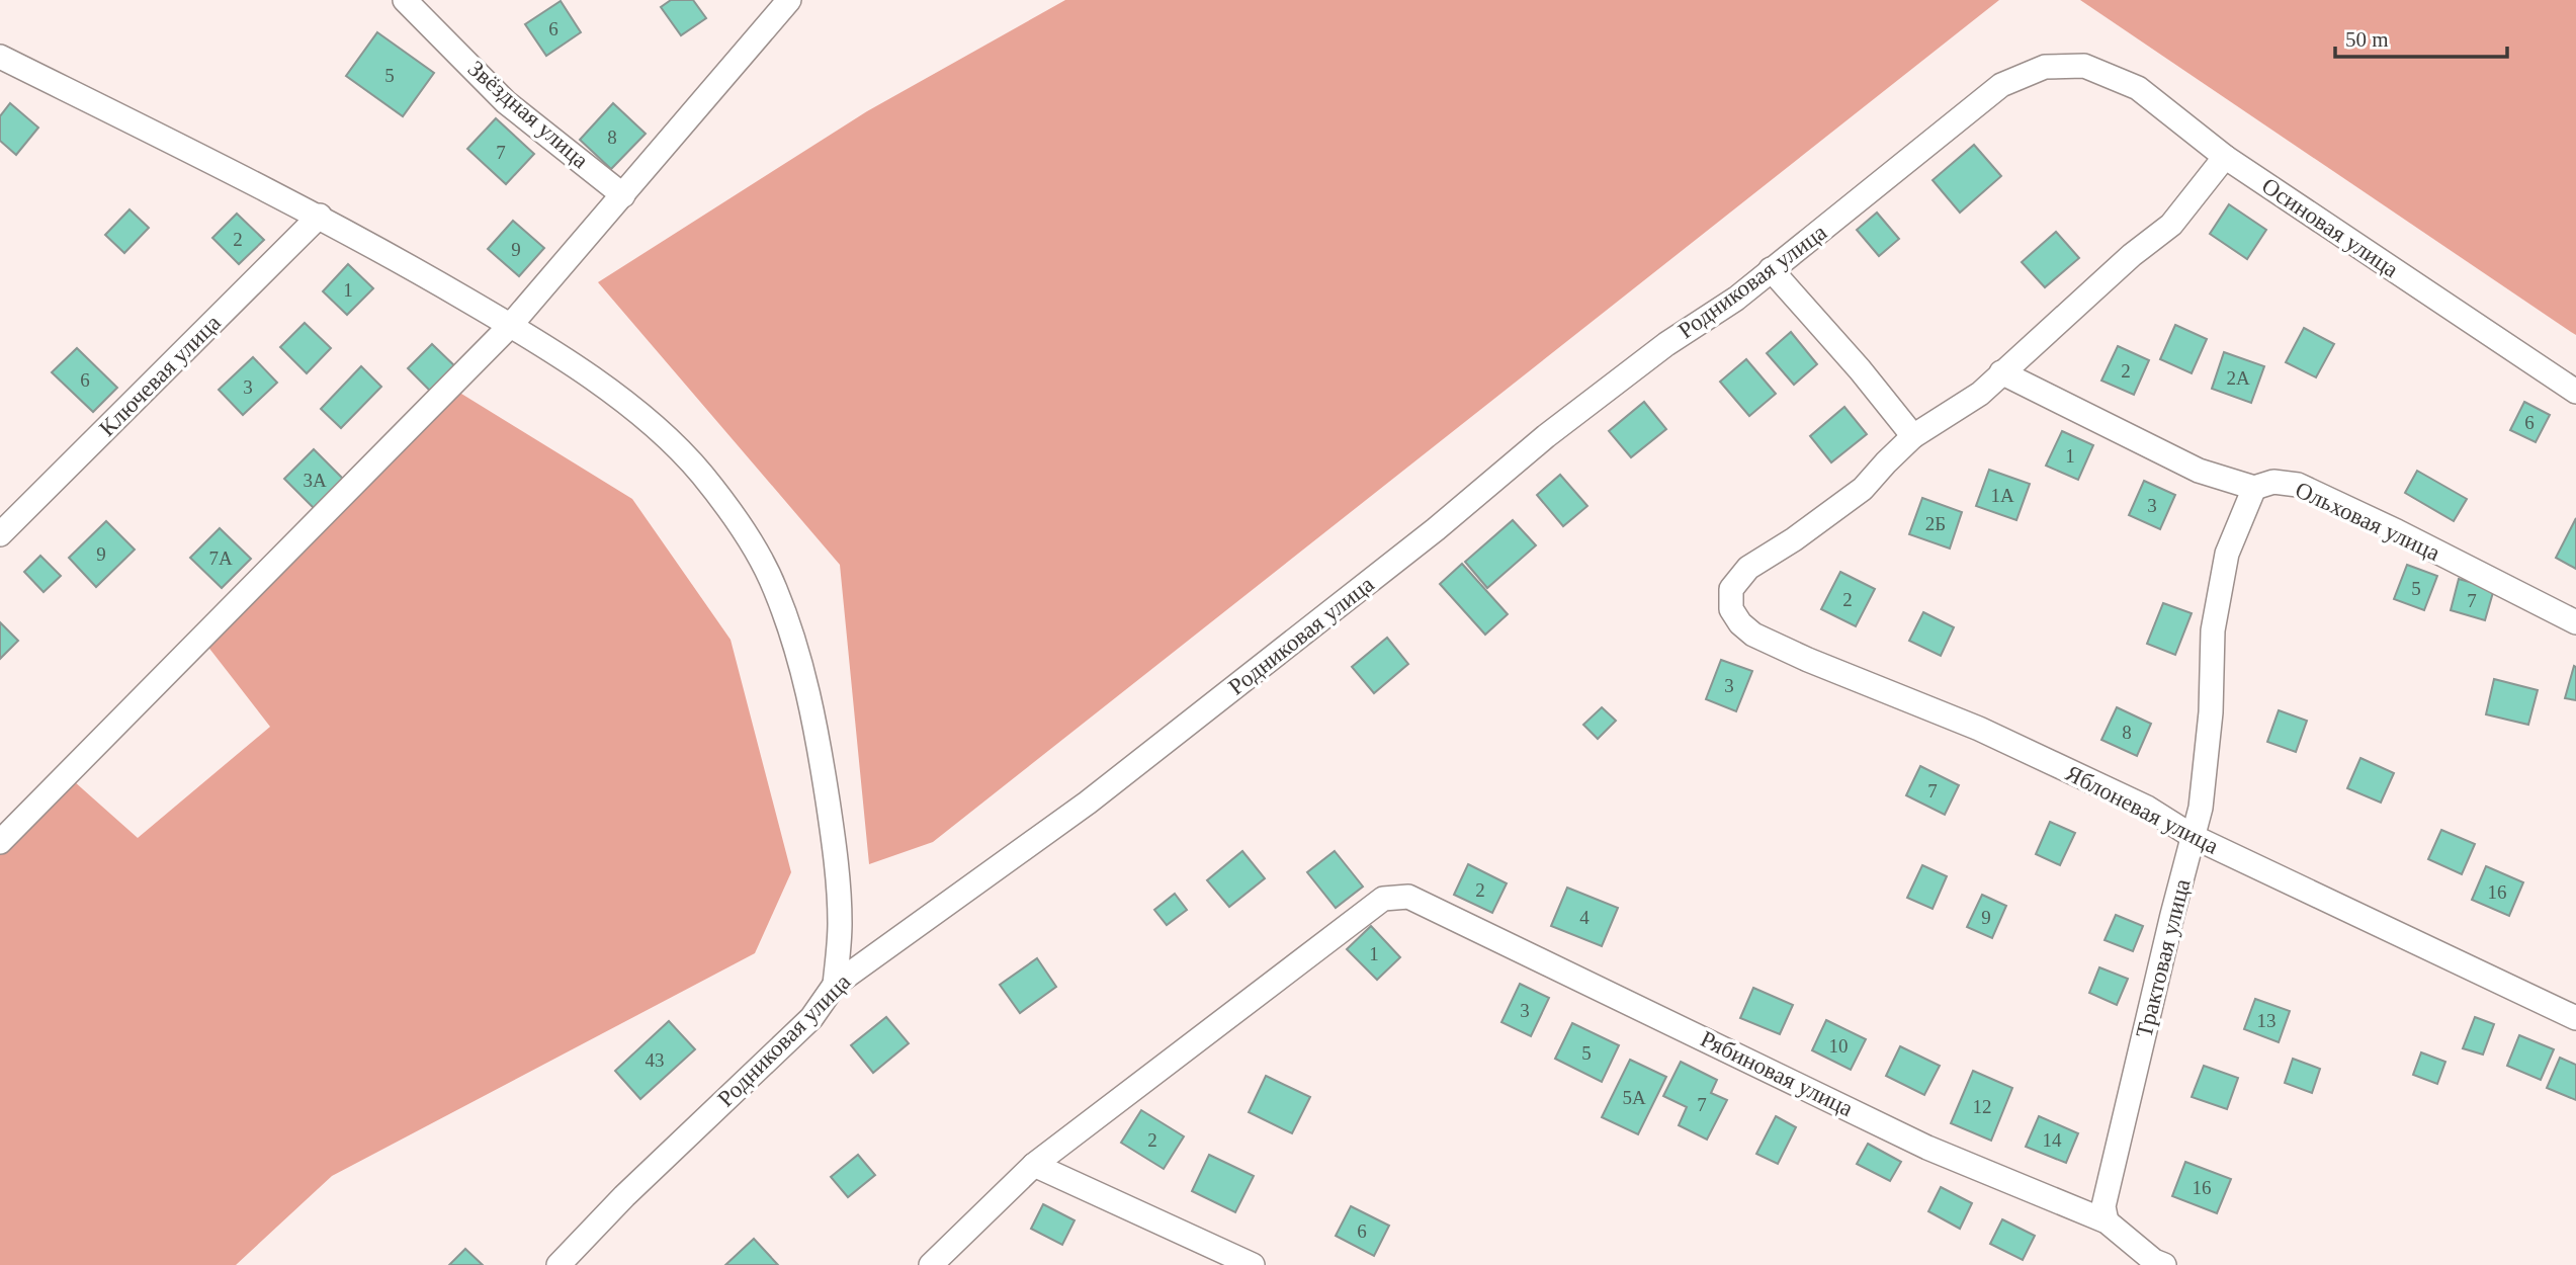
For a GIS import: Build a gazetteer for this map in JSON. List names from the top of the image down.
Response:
{
  "streets": {
    "street": [
      "Звёздная улица",
      "Осиновая улица",
      "Родниковая улица",
      "Ключевая улица",
      "Ольховая улица",
      "Яблоневая улица",
      "Трактовая улица",
      "Рябиновая улица"
    ]
  },
  "crossings": [
    ["Осиновая улица", "Родниковая улица"],
    ["Ольховая улица", "Трактовая улица"],
    ["Яблоневая улица", "Трактовая улица"],
    ["Трактовая улица", "Рябиновая улица"]
  ],
  "house_numbers": [
    "6",
    "5",
    "8",
    "7",
    "2",
    "9",
    "1",
    "2",
    "2А",
    "6",
    "3",
    "6",
    "1",
    "3А",
    "1А",
    "3",
    "2Б",
    "9",
    "7А",
    "5",
    "2",
    "7",
    "3",
    "8",
    "7",
    "2",
    "16",
    "4",
    "9",
    "1",
    "3",
    "13",
    "10",
    "5",
    "43",
    "5А",
    "7",
    "12",
    "2",
    "14",
    "16",
    "6"
  ],
  "scale_bar": "50 m"
}
